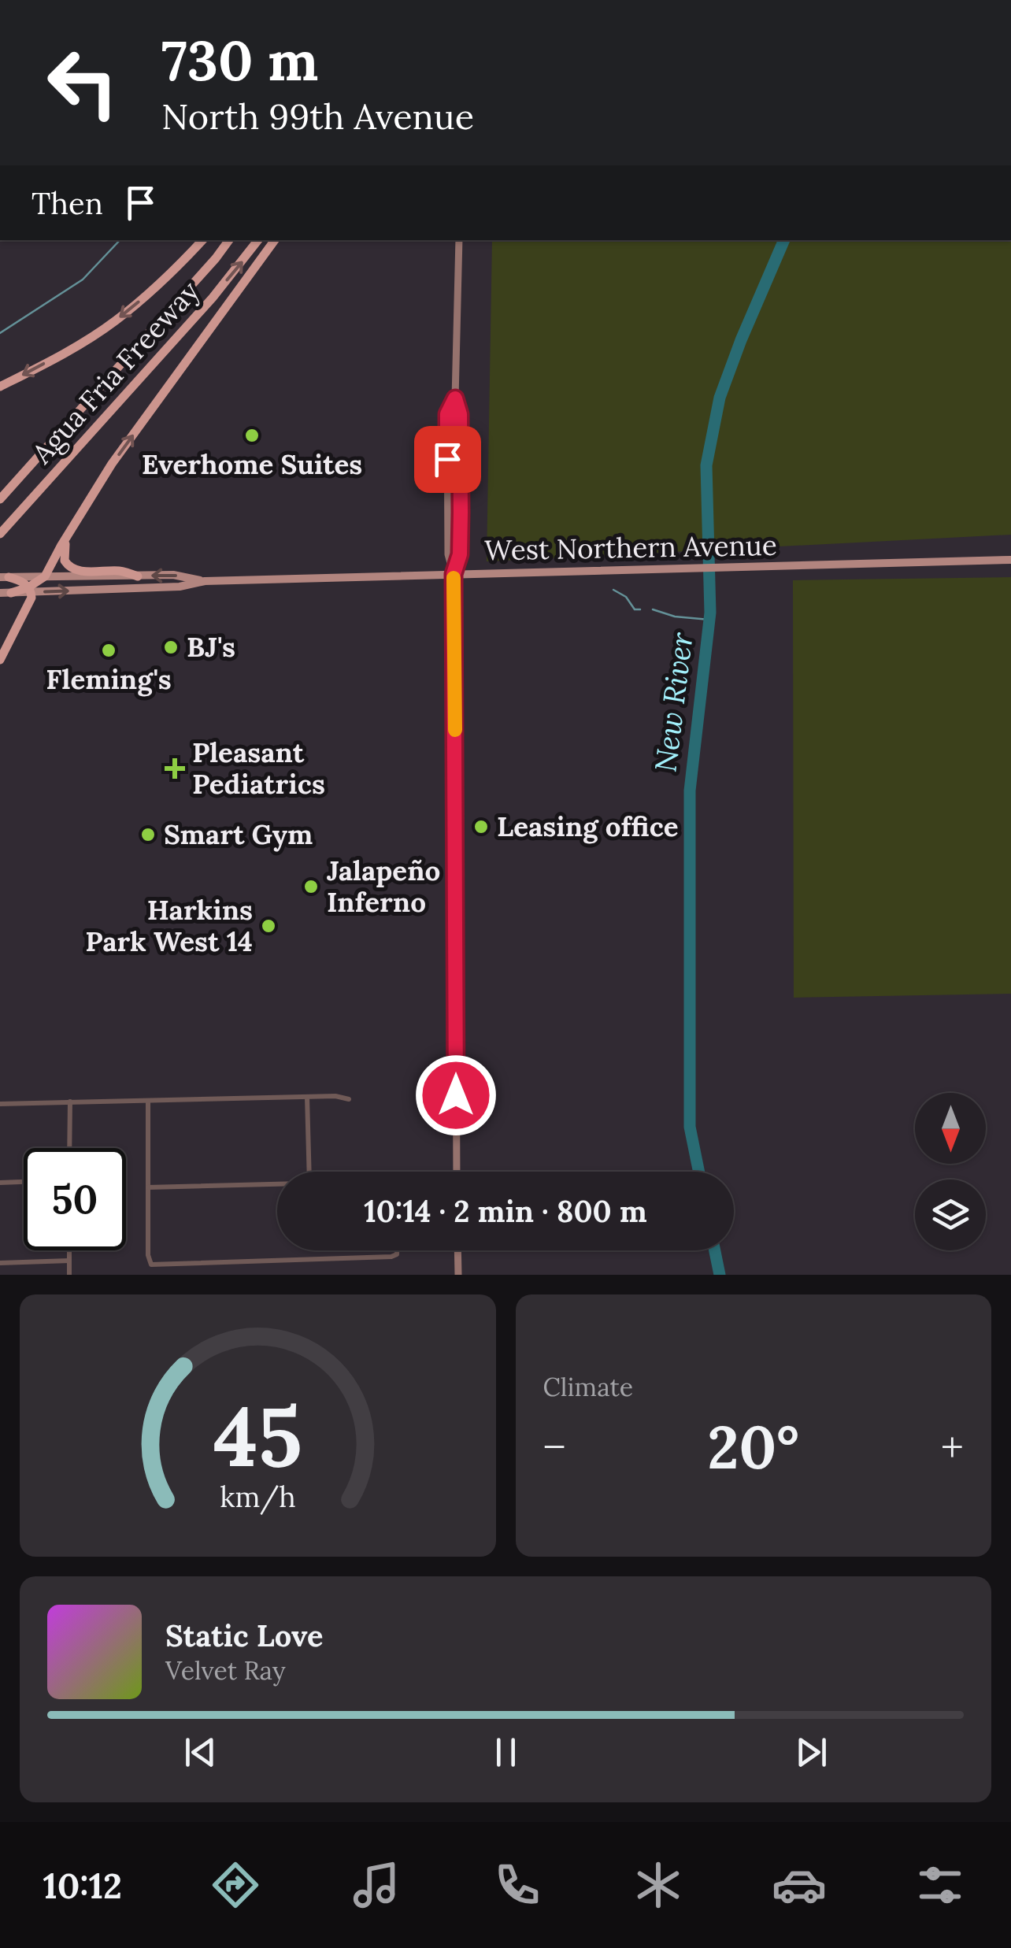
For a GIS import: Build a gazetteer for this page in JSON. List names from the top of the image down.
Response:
{
  "streets": {
    "highway": ["Agua Fria Freeway"],
    "main road": ["West Northern Avenue"]
  },
  "water": ["New River"],
  "places": {
    "other": [
      "Everhome Suites",
      "BJ's",
      "Fleming's",
      "Leasing office",
      "Smart Gym",
      "Jalapeño Inferno",
      "Harkins Park West 14"
    ],
    "health": ["Pleasant Pediatrics"]
  },
  "north": "bottom",
  "page": {
    "turn": ["730 m", "North 99th Avenue"],
    "then": "Then",
    "limit": "50",
    "trip": "10:14 · 2 min · 800 m",
    "tile": "Climate",
    "heat": ["−", "20°", "+"],
    "song": ["Static Love", "Velvet Ray"],
    "tabs": "10:12",
    "gauge": ["45", "km/h"]
  }
}
